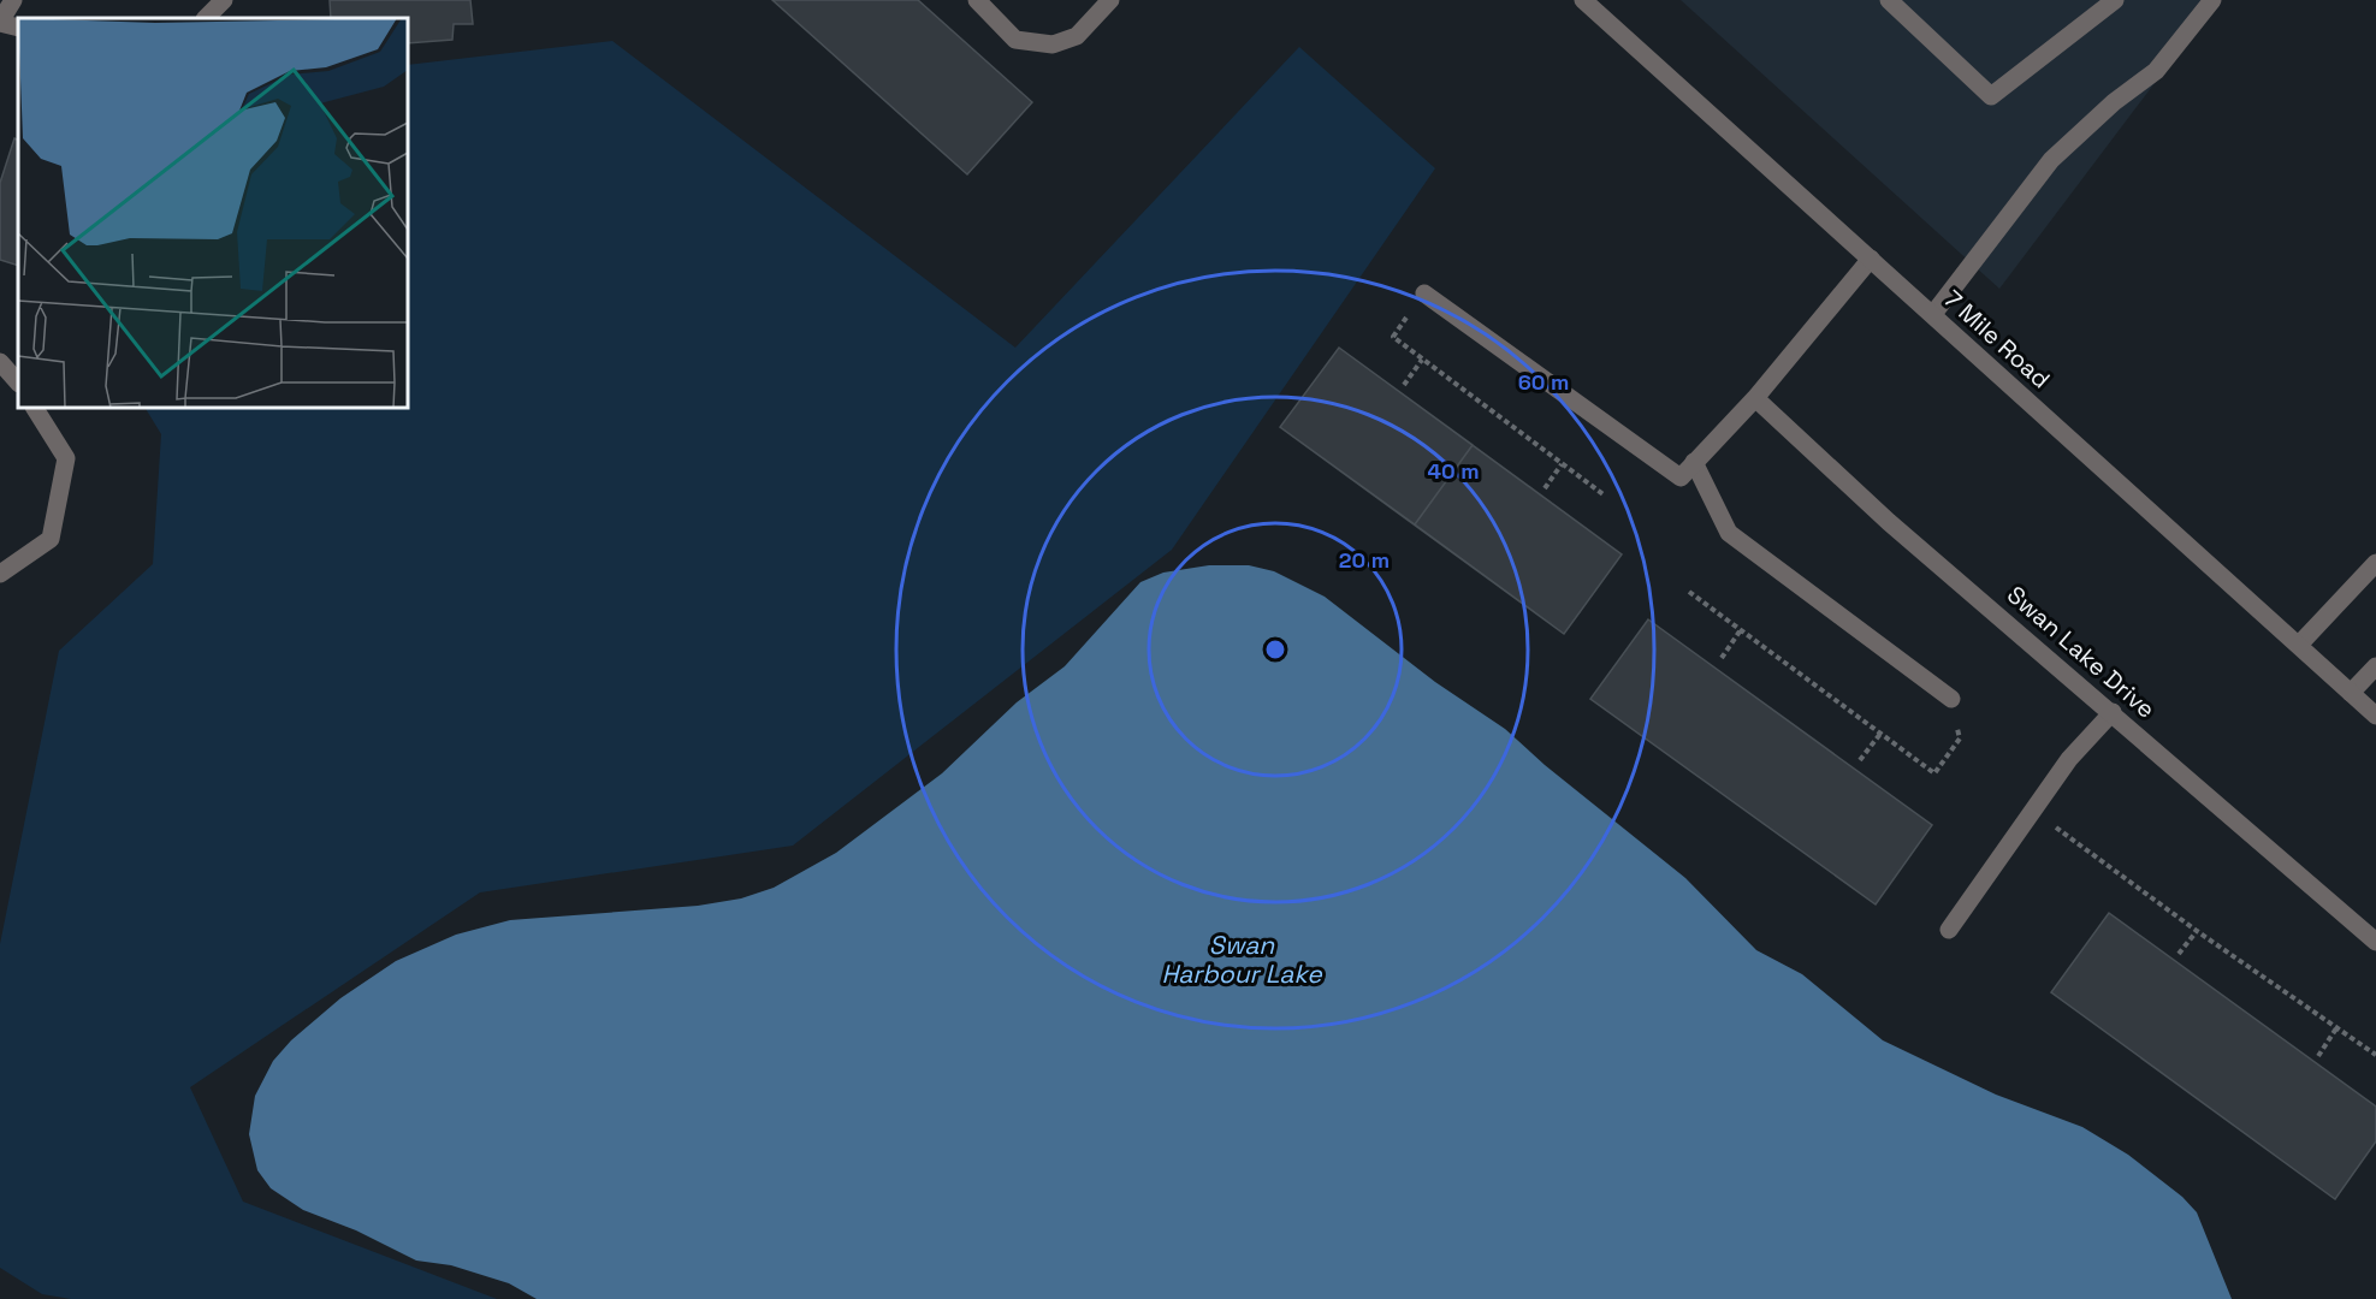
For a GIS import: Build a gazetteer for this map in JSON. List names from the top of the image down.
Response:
{
  "streets": {
    "street": ["7 Mile Road", "Swan Lake Drive"]
  },
  "water": ["Swan Harbour Lake"],
  "rings": ["60 m", "40 m", "20 m"]
}
